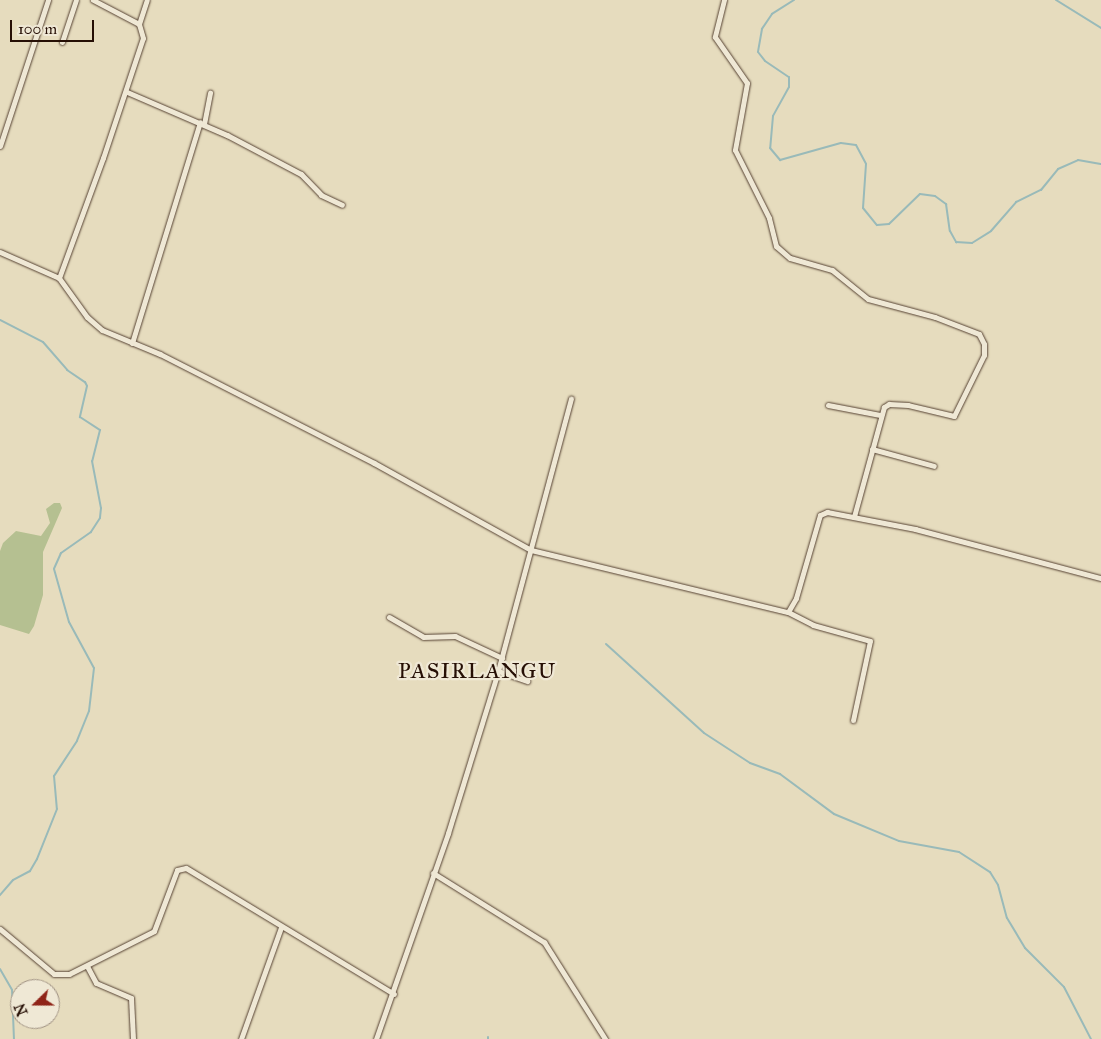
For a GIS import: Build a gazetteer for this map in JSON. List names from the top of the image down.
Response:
{
  "districts": ["PASIRLANGU"],
  "scale_bar": "100 m",
  "north": "left"
}
